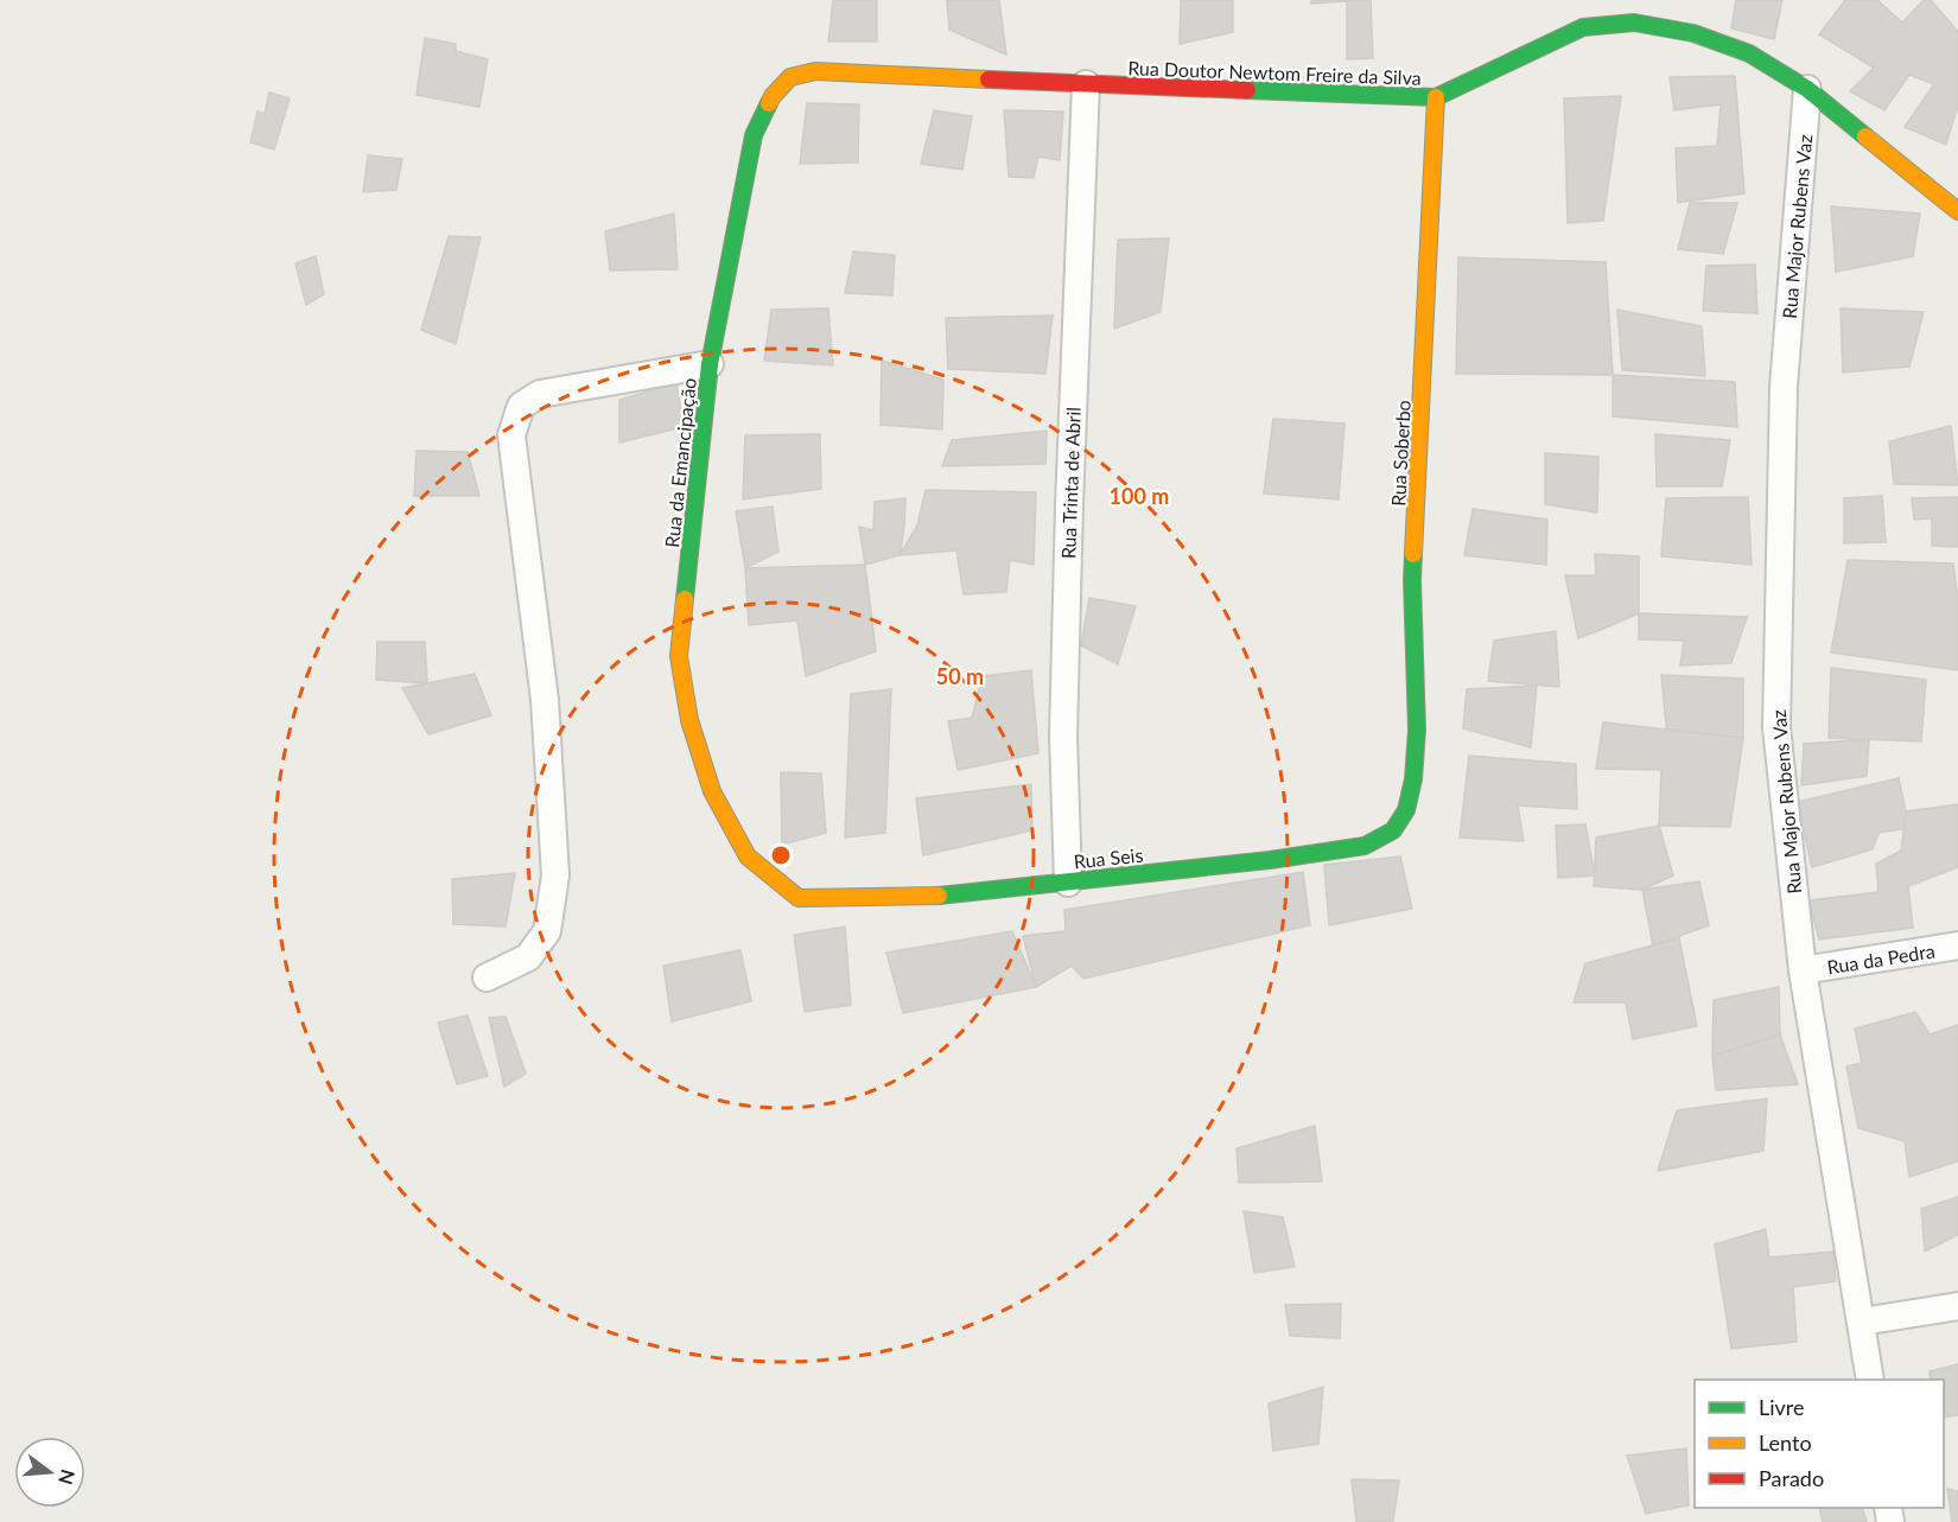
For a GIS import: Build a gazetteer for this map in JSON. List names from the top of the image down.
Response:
{
  "streets": {
    "street": [
      "Rua Doutor Newtom Freire da Silva",
      "Rua Major Rubens Vaz",
      "Rua Soberbo",
      "Rua da Emancipação",
      "Rua Trinta de Abril",
      "Rua Seis",
      "Rua da Pedra"
    ]
  },
  "crossings": [
    ["Rua Doutor Newtom Freire da Silva", "Rua Major Rubens Vaz"],
    ["Rua Doutor Newtom Freire da Silva", "Rua Soberbo"],
    ["Rua Doutor Newtom Freire da Silva", "Rua da Emancipação"],
    ["Rua Doutor Newtom Freire da Silva", "Rua Trinta de Abril"],
    ["Rua Major Rubens Vaz", "Rua da Pedra"],
    ["Rua Soberbo", "Rua Seis"],
    ["Rua da Emancipação", "Rua Seis"],
    ["Rua Trinta de Abril", "Rua Seis"]
  ],
  "legend": ["Livre", "Lento", "Parado"],
  "north": "right",
  "rings": ["100 m", "50 m"]
}
